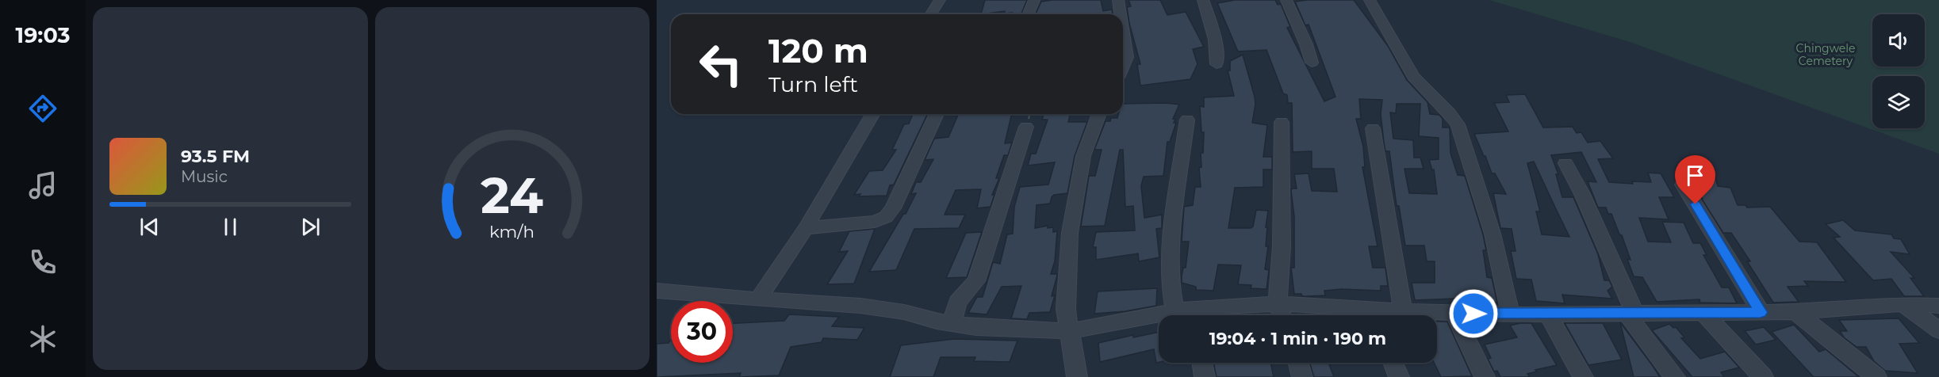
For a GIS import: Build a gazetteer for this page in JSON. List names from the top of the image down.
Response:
{
  "parks": ["Chingwele Cemetery"],
  "page": {
    "tabs": "19:03",
    "turn": ["120 m", "Turn left"],
    "song": ["93.5 FM", "Music"],
    "limit": "30",
    "trip": "19:04 · 1 min · 190 m",
    "gauge": ["24", "km/h"]
  }
}
